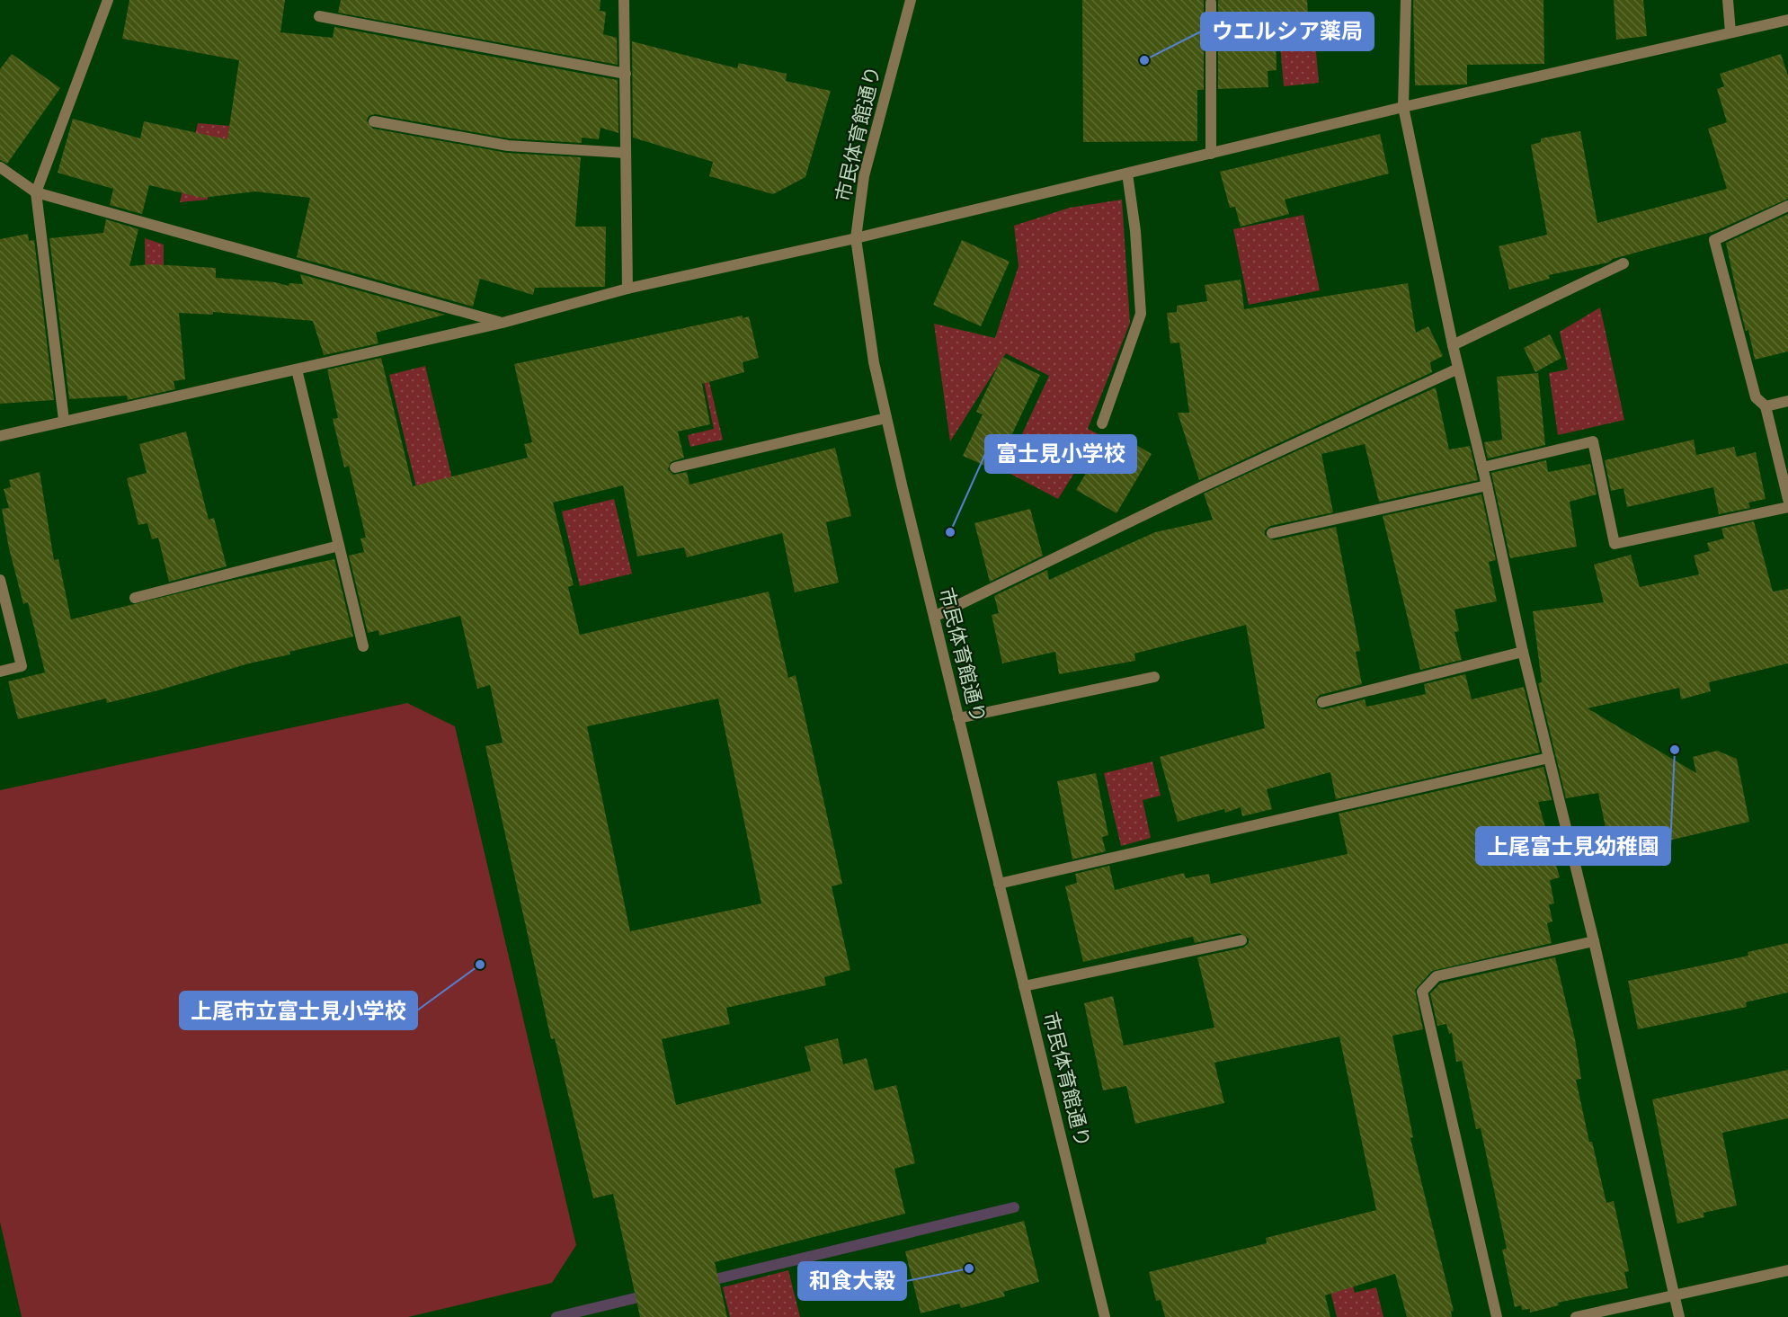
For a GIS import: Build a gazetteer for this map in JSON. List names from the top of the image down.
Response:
{
  "streets": {
    "street": ["市民体育館通り"]
  },
  "places": [
    "ウエルシア薬局",
    "富士見小学校",
    "上尾富士見幼稚園",
    "上尾市立富士見小学校",
    "和食大穀"
  ]
}
